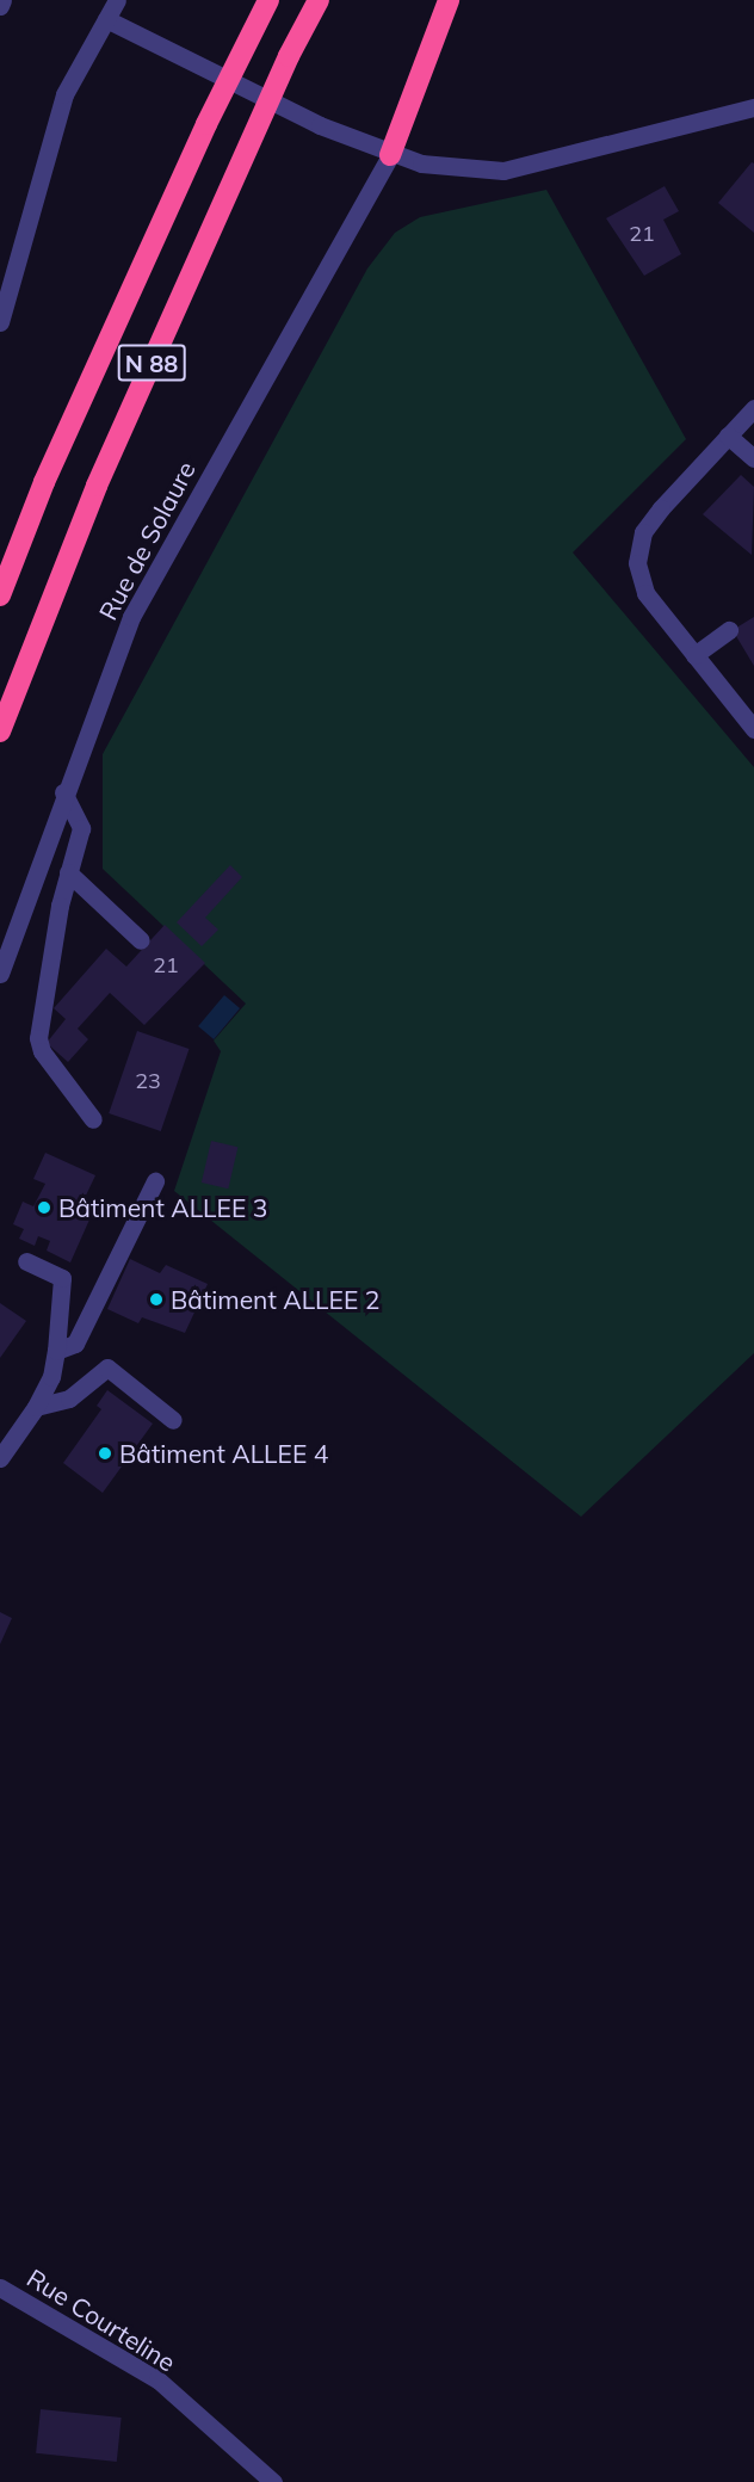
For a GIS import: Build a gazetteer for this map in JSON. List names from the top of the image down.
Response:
{
  "streets": {
    "highway": ["N 88"],
    "street": ["Rue de Solaure", "Rue Courteline"]
  },
  "places": ["Bâtiment ALLEE 3", "Bâtiment ALLEE 2", "Bâtiment ALLEE 4"],
  "house_numbers": ["21", "21", "23"]
}
